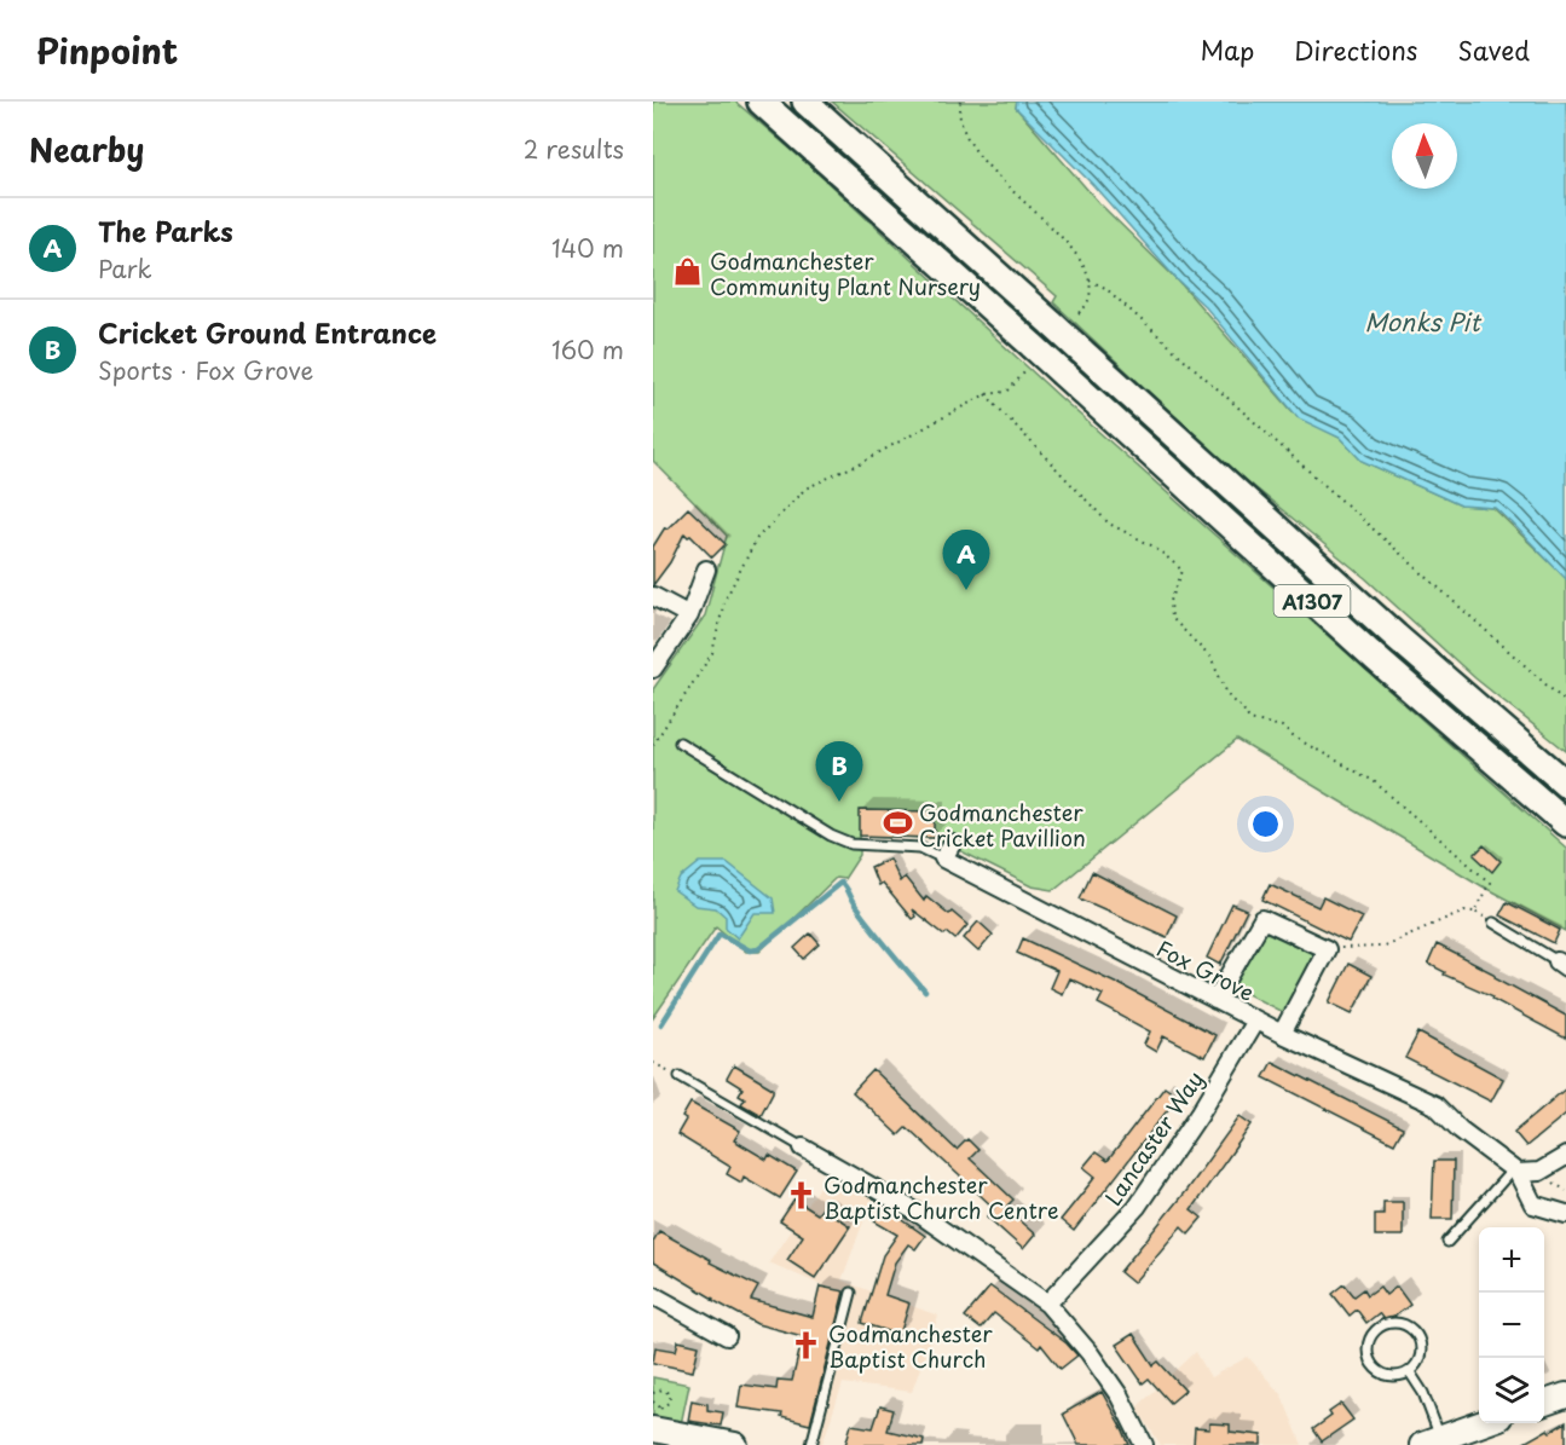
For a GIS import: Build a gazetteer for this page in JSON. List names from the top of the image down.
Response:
{
  "streets": {
    "main road": ["A1307"],
    "street": ["Fox Grove", "Lancaster Way"]
  },
  "crossings": [
    ["Fox Grove", "Lancaster Way"]
  ],
  "water": ["Monks Pit"],
  "places": {
    "shop": ["Godmanchester Community Plant Nursery"],
    "sports": ["Godmanchester Cricket Pavillion"],
    "church": ["Godmanchester Baptist Church Centre", "Godmanchester Baptist Church"]
  },
  "north": "top",
  "page": {
    "header": "Pinpoint",
    "nav": ["Map", "Directions", "Saved"],
    "heading": ["Nearby", "2 results"],
    "list": [
      {
        "mark": "A",
        "name": "The Parks",
        "note": "Park",
        "value": "140 m"
      },
      {
        "mark": "B",
        "name": "Cricket Ground Entrance",
        "note": "Sports · Fox Grove",
        "value": "160 m"
      }
    ],
    "pins": ["A", "B"],
    "map_buttons": ["+", "−"]
  }
}
